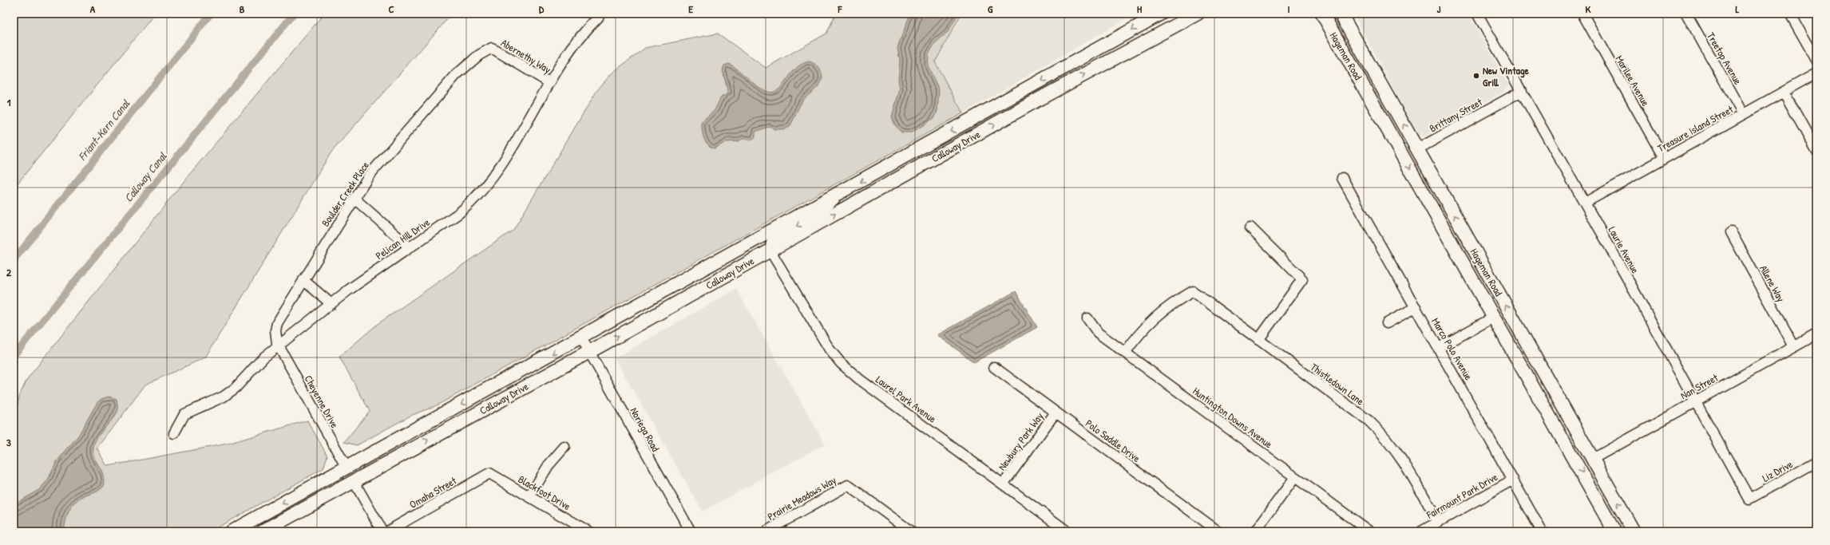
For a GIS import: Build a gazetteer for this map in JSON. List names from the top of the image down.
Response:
{
  "streets": {
    "main road": ["Hageman Road", "Calloway Drive"],
    "street": [
      "Abernethy Way",
      "Treetop Avenue",
      "Marilee Avenue",
      "Brittany Street",
      "Treasure Island Street",
      "Boulder Creek Place",
      "Pelican Hill Drive",
      "Laurie Avenue",
      "Allene Way",
      "Marco Polo Avenue",
      "Thistledown Lane",
      "Nan Street",
      "Laurel Park Avenue",
      "Cheyenne Drive",
      "Huntington Downs Avenue",
      "Noriega Road",
      "Polo Saddle Drive",
      "Newbury Park Way",
      "Liz Drive",
      "Omaha Street",
      "Blackfoot Drive",
      "Fairmount Park Drive",
      "Prairie Meadows Way"
    ]
  },
  "crossings": [
    ["Abernethy Way", "Boulder Creek Place"],
    ["Abernethy Way", "Pelican Hill Drive"],
    ["Hageman Road", "Brittany Street"],
    ["Hageman Road", "Nan Street"],
    ["Treetop Avenue", "Treasure Island Street"],
    ["Marilee Avenue", "Treasure Island Street"],
    ["Brittany Street", "Laurie Avenue"],
    ["Treasure Island Street", "Laurie Avenue"],
    ["Calloway Drive", "Laurel Park Avenue"],
    ["Calloway Drive", "Cheyenne Drive"],
    ["Calloway Drive", "Noriega Road"],
    ["Boulder Creek Place", "Pelican Hill Drive"],
    ["Boulder Creek Place", "Cheyenne Drive"],
    ["Pelican Hill Drive", "Cheyenne Drive"],
    ["Laurie Avenue", "Nan Street"],
    ["Laurie Avenue", "Liz Drive"],
    ["Allene Way", "Nan Street"],
    ["Marco Polo Avenue", "Fairmount Park Drive"],
    ["Thistledown Lane", "Huntington Downs Avenue"],
    ["Thistledown Lane", "Fairmount Park Drive"],
    ["Laurel Park Avenue", "Newbury Park Way"],
    ["Polo Saddle Drive", "Newbury Park Way"],
    ["Omaha Street", "Blackfoot Drive"]
  ],
  "water": ["Friant-Kern Canal", "Calloway Canal"],
  "places": ["New Vintage Grill"],
  "grid": {
    "columns": [
      "A",
      "B",
      "C",
      "D",
      "E",
      "F",
      "G",
      "H",
      "I",
      "J",
      "K",
      "L"
    ],
    "rows": ["1", "2", "3"]
  }
}
